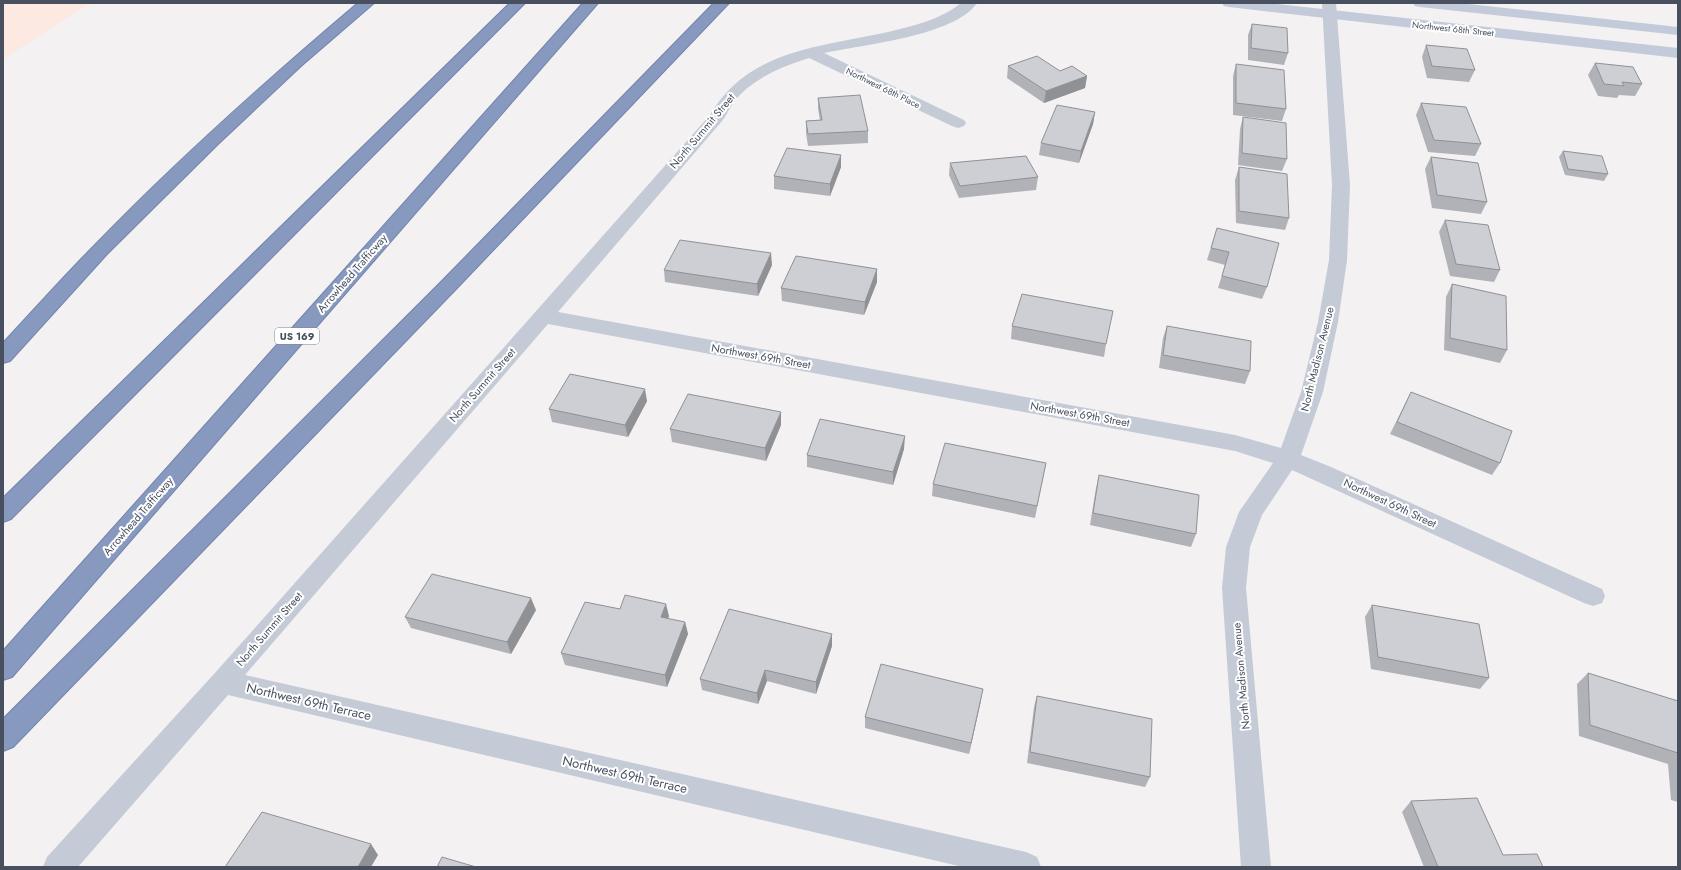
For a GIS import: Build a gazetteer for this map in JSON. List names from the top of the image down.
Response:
{
  "streets": {
    "highway": ["Arrowhead Trafficway", "US 169"],
    "main road": ["Northwest 68th Street"],
    "street": [
      "Northwest 68th Place",
      "North Summit Street",
      "Northwest 69th Street",
      "North Madison Avenue",
      "Northwest 69th Terrace"
    ]
  },
  "crossings": [
    ["Northwest 68th Street", "North Madison Avenue"],
    ["Northwest 68th Place", "North Summit Street"],
    ["North Summit Street", "Northwest 69th Street"],
    ["North Summit Street", "Northwest 69th Terrace"],
    ["Northwest 69th Street", "North Madison Avenue"]
  ]
}
